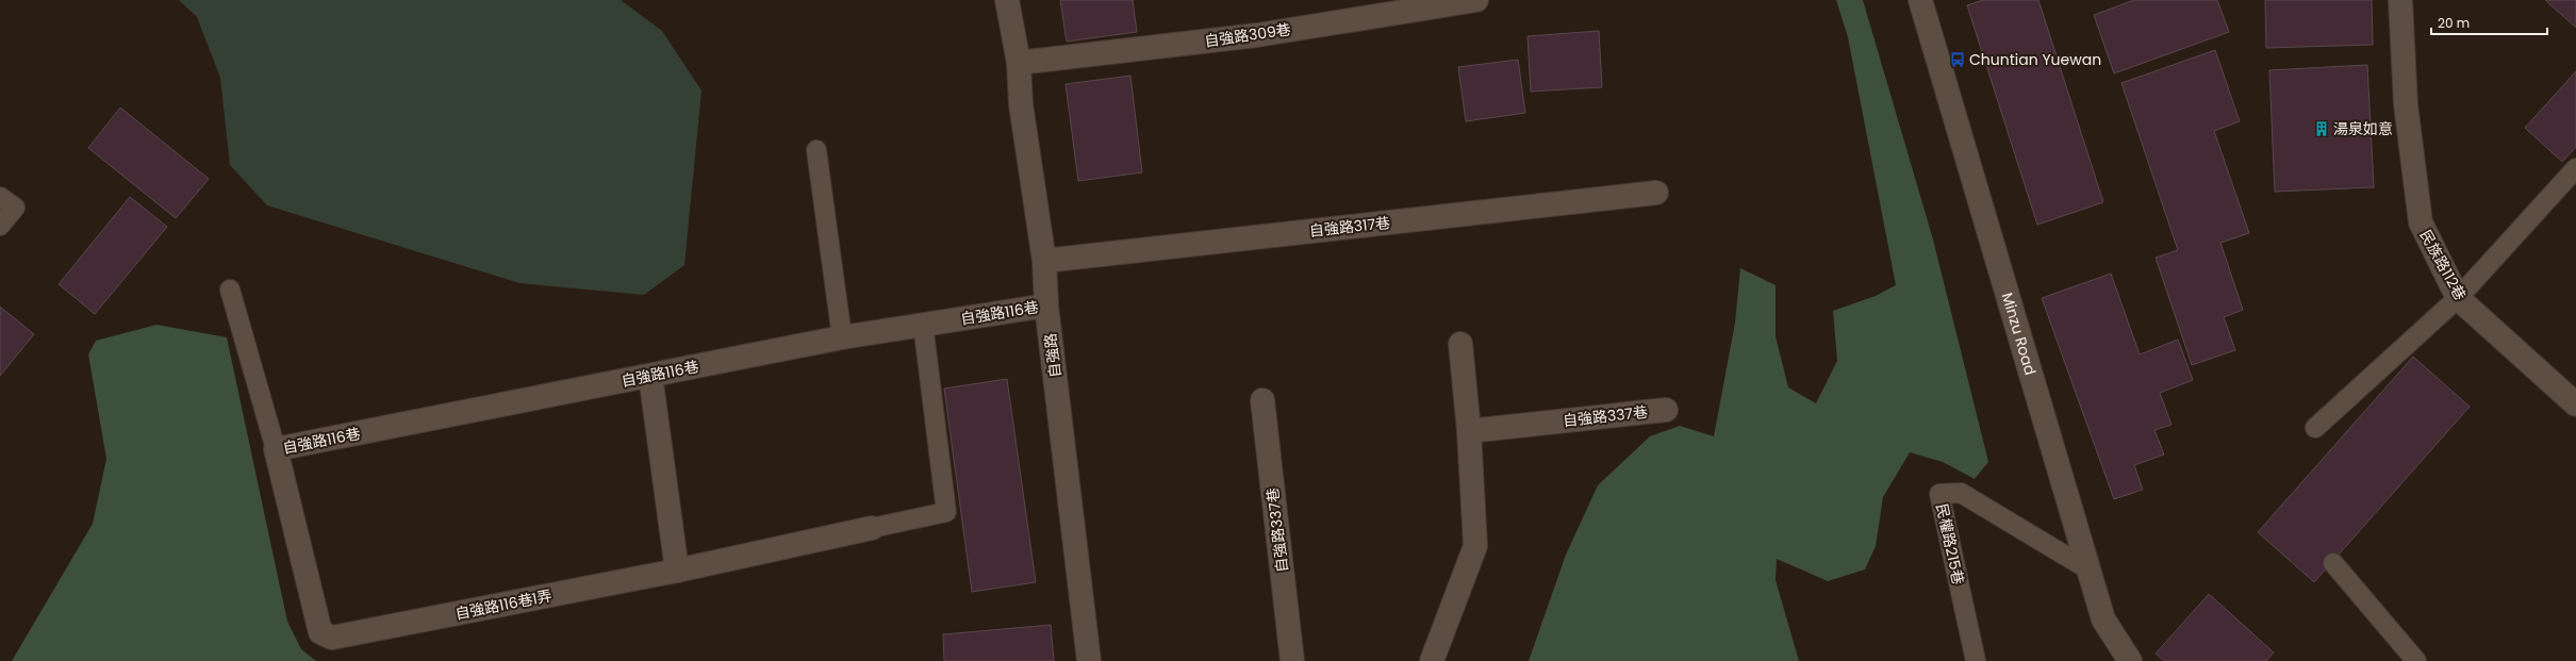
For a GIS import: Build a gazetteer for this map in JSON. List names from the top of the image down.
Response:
{
  "streets": {
    "street": [
      "自強路309巷",
      "自強路317巷",
      "民族路112巷",
      "自強路116巷",
      "Minzu Road",
      "自強路",
      "自強路337巷",
      "自強路116巷1弄"
    ],
    "lane": ["民權路215巷"]
  },
  "crossings": [
    ["自強路309巷", "自強路"],
    ["自強路317巷", "自強路"],
    ["自強路116巷", "自強路"],
    ["自強路116巷", "自強路116巷1弄"],
    ["Minzu Road", "民權路215巷"]
  ],
  "places": {
    "bus stop": ["Chuntian Yuewan"],
    "building": ["湯泉如意"]
  },
  "scale_bar": "20 m"
}
